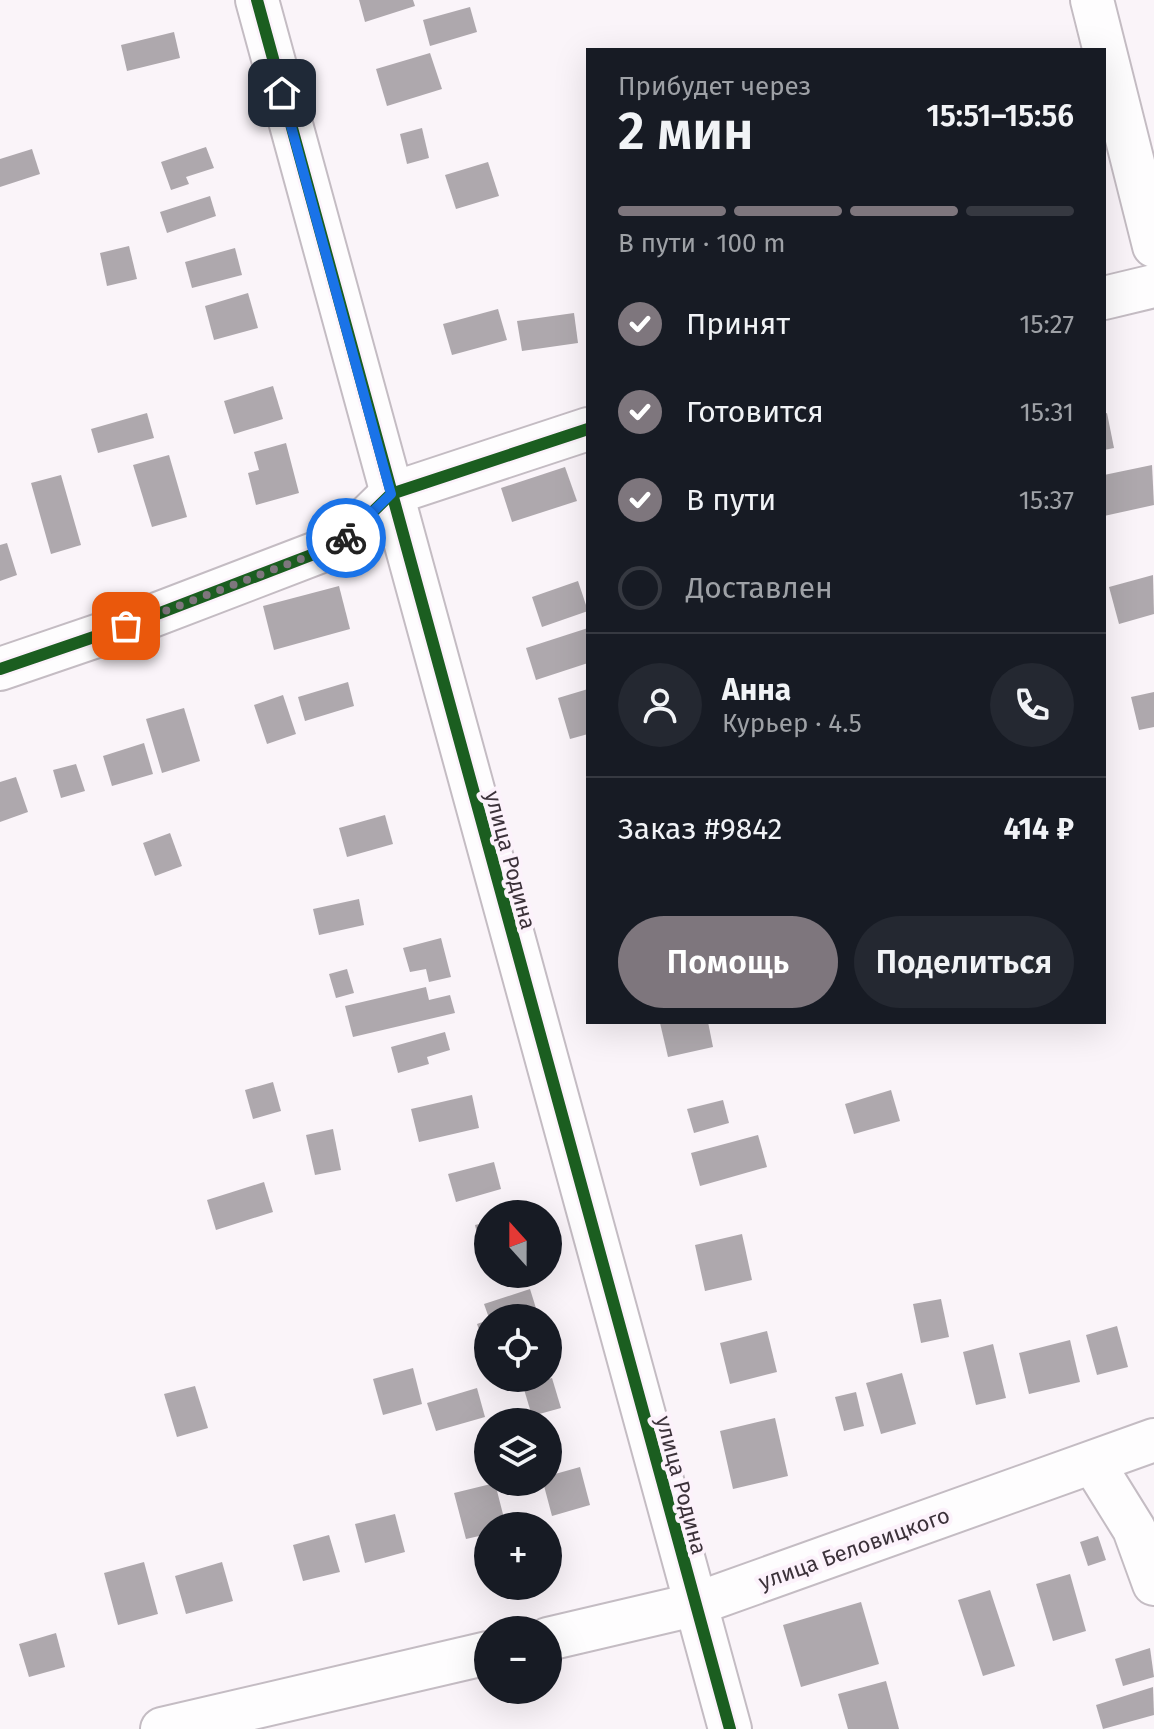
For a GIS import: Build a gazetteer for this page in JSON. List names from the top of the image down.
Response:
{
  "streets": {
    "street": ["улица Родина", "улица Беловицкого"]
  },
  "crossings": [
    ["улица Родина", "улица Беловицкого"]
  ],
  "north": "top",
  "page": {
    "heading": ["2 мин", "Прибудет через", "15:51–15:56"],
    "panel": [
      "Анна",
      "Курьер · 4.5",
      "Заказ #9842",
      "414 ₽"
    ],
    "bar": "В пути · 100 m",
    "list": [
      ["Принят", "15:27"],
      ["Готовится", "15:31"],
      ["В пути", "15:37"],
      "Доставлен"
    ],
    "buttons": ["Помощь", "Поделиться"],
    "map_buttons": ["+", "−"]
  }
}
